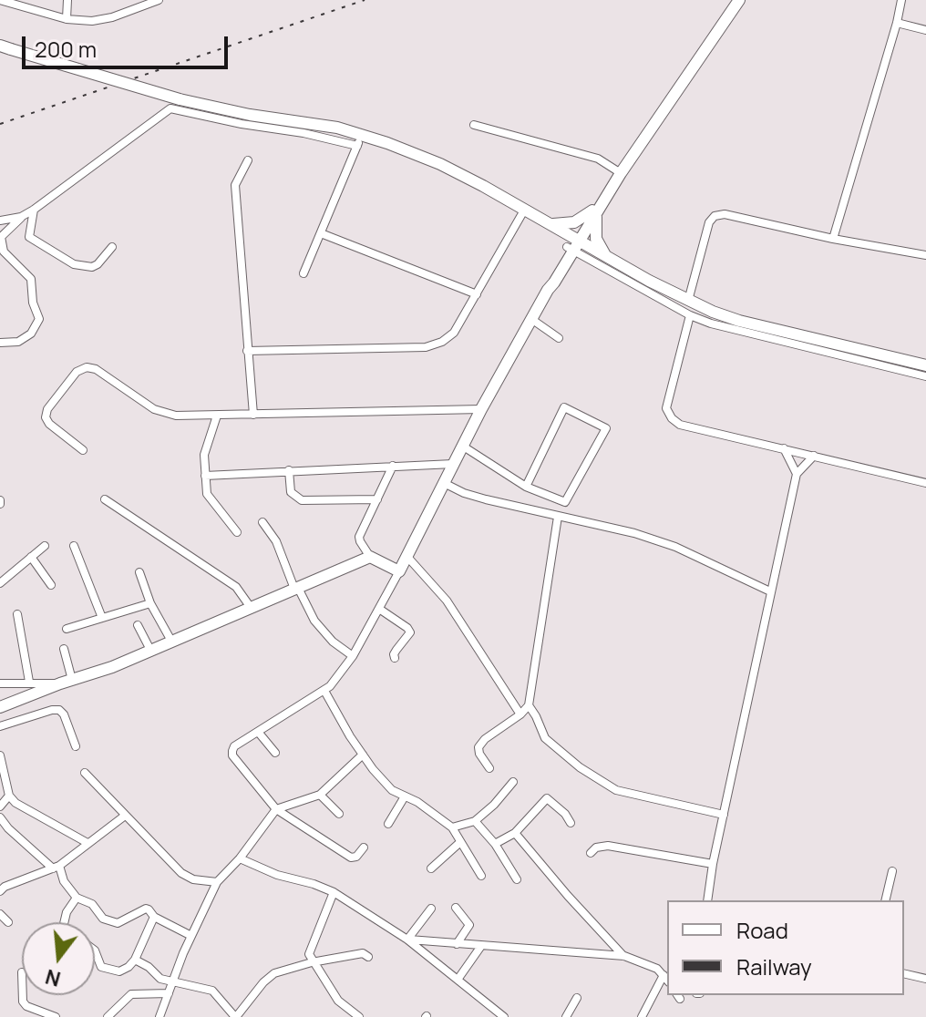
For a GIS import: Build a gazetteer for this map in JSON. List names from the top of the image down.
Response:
{
  "legend": ["Road", "Railway"],
  "scale_bar": "200 m",
  "north": "bottom"
}
